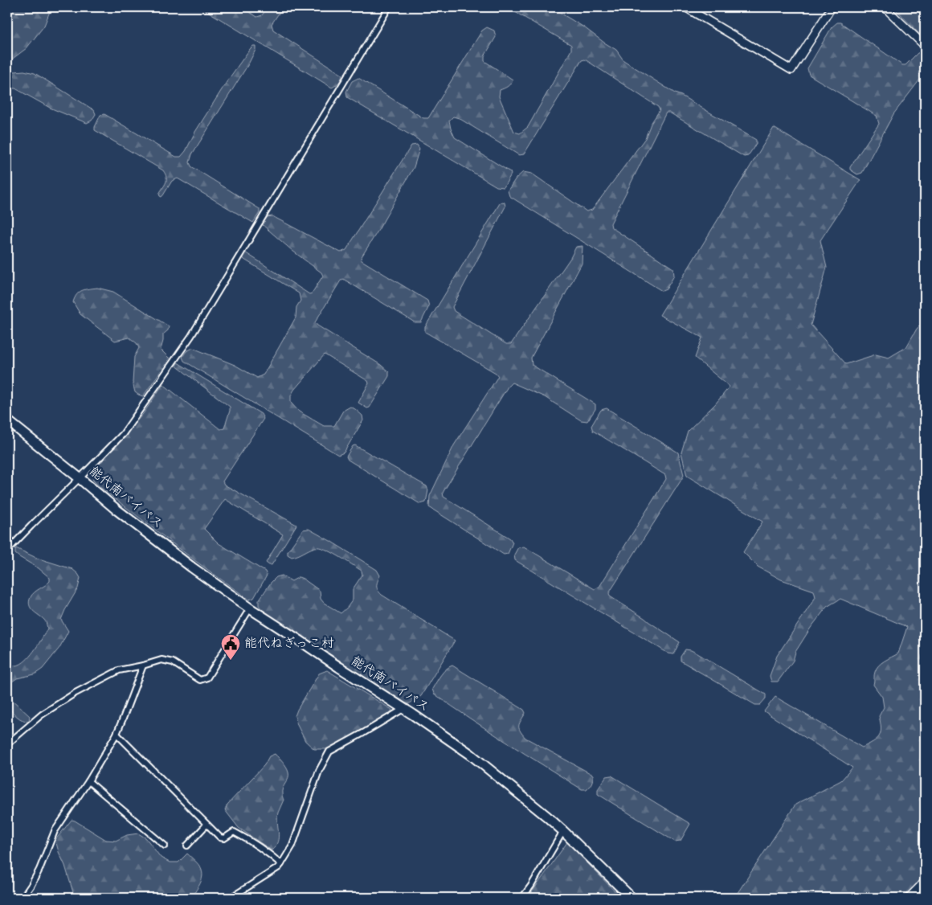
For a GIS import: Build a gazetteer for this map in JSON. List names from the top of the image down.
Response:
{
  "streets": {
    "highway": ["能代南バイパス"]
  },
  "places": {
    "public building": ["能代ねぎっこ村"]
  }
}
